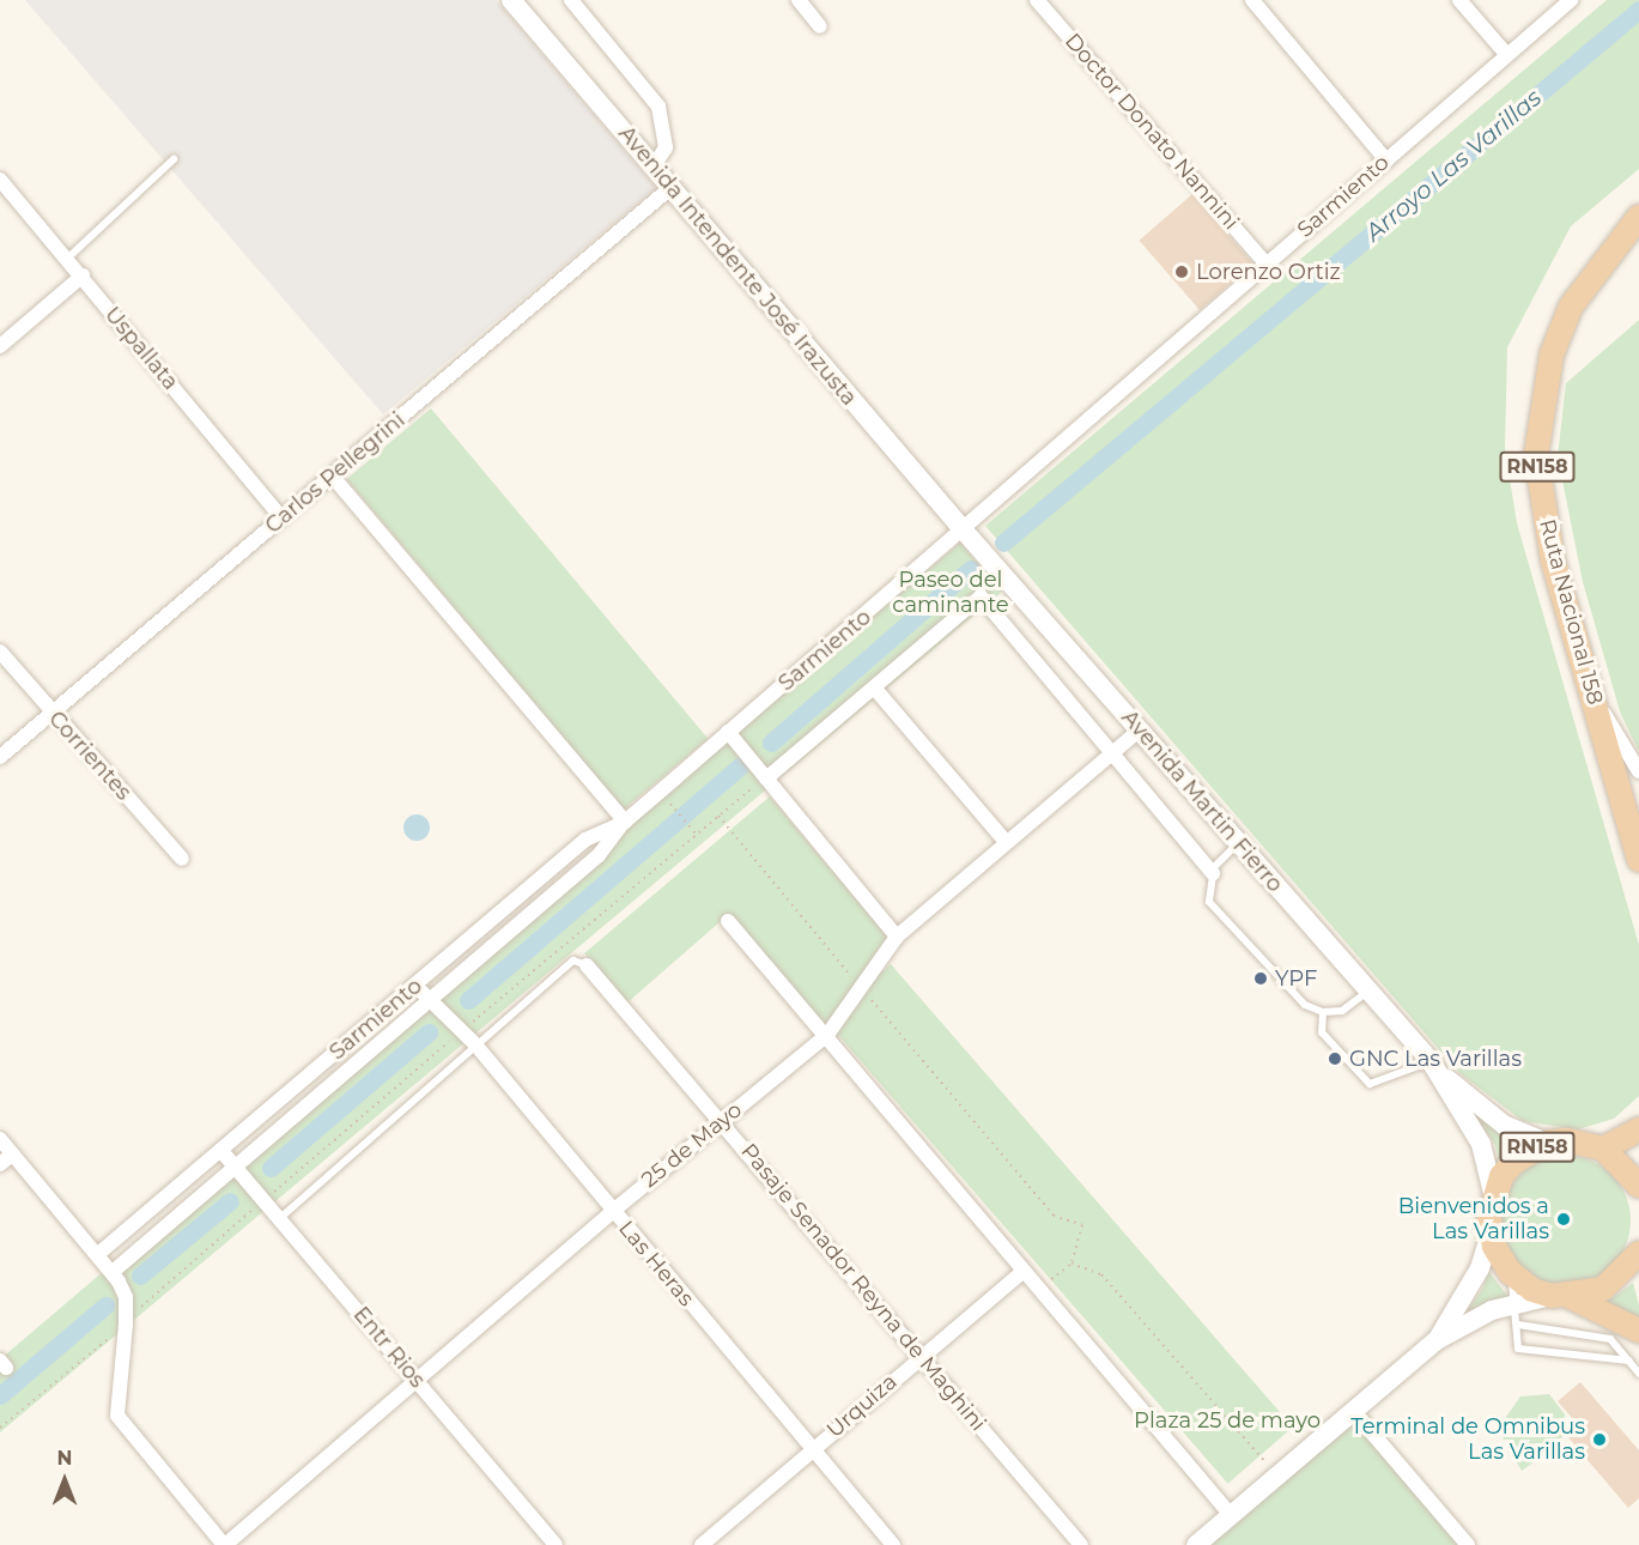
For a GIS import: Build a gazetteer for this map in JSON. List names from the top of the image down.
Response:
{
  "streets": {
    "highway": ["RN158", "Ruta Nacional 158"],
    "main road": ["Avenida Intendente José Irazusta", "Avenida Martin Fierro"],
    "street": [
      "Doctor Donato Nannini",
      "Sarmiento",
      "Uspallata",
      "Carlos Pellegrini",
      "Corrientes",
      "25 de Mayo",
      "Las Heras",
      "Pasaje Senador Reyna de Maghini",
      "Entr Rios",
      "Urquiza"
    ]
  },
  "crossings": [
    ["Doctor Donato Nannini", "Sarmiento"],
    ["Sarmiento", "Avenida Intendente José Irazusta"],
    ["Sarmiento", "Avenida Martin Fierro"],
    ["Sarmiento", "Las Heras"],
    ["Sarmiento", "Entr Rios"],
    ["Avenida Intendente José Irazusta", "Carlos Pellegrini"],
    ["Avenida Intendente José Irazusta", "Avenida Martin Fierro"],
    ["Uspallata", "Carlos Pellegrini"],
    ["RN158", "Avenida Martin Fierro"],
    ["Carlos Pellegrini", "Corrientes"],
    ["Avenida Martin Fierro", "25 de Mayo"],
    ["25 de Mayo", "Las Heras"],
    ["25 de Mayo", "Pasaje Senador Reyna de Maghini"],
    ["25 de Mayo", "Entr Rios"],
    ["Las Heras", "Urquiza"],
    ["Pasaje Senador Reyna de Maghini", "Urquiza"]
  ],
  "water": ["Arroyo Las Varillas"],
  "parks": ["Paseo del caminante", "Plaza 25 de mayo"],
  "places": [
    "Lorenzo Ortiz",
    "YPF",
    "GNC Las Varillas",
    "Bienvenidos a Las Varillas",
    "Terminal de Omnibus Las Varillas"
  ],
  "north": "top"
}
